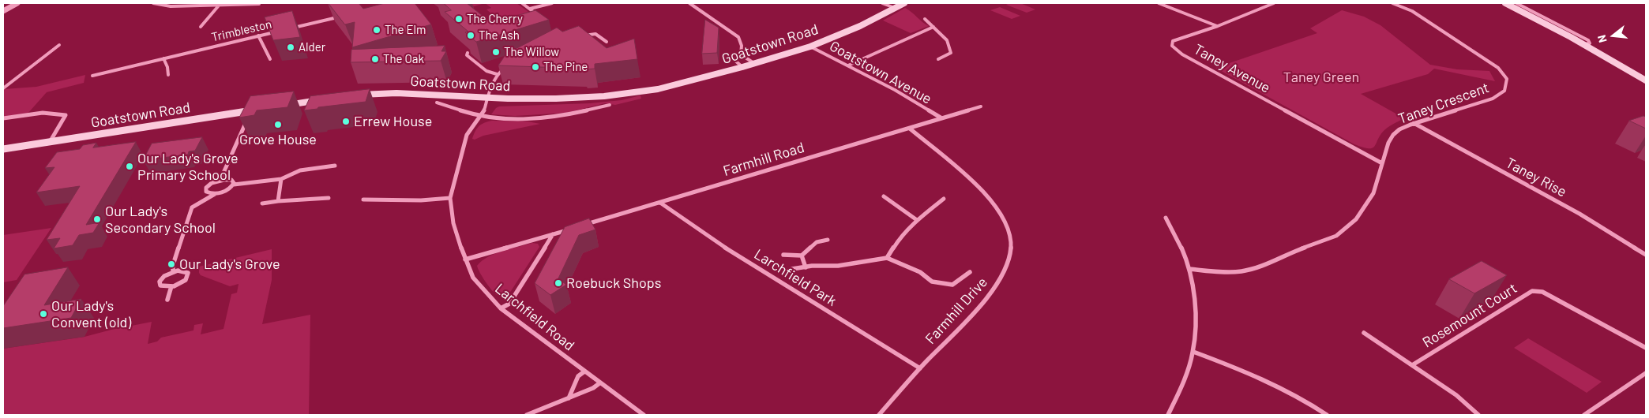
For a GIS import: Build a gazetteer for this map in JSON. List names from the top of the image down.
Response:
{
  "streets": {
    "main road": ["Goatstown Road"],
    "street": [
      "Trimbleston",
      "Taney Avenue",
      "Goatstown Avenue",
      "Taney Crescent",
      "Farmhill Road",
      "Taney Rise",
      "Larchfield Park",
      "Farmhill Drive",
      "Rosemount Court",
      "Larchfield Road"
    ]
  },
  "crossings": [
    ["Goatstown Road", "Goatstown Avenue"],
    ["Goatstown Road", "Larchfield Road"],
    ["Taney Avenue", "Taney Crescent"],
    ["Goatstown Avenue", "Farmhill Road"],
    ["Taney Crescent", "Taney Rise"],
    ["Farmhill Road", "Larchfield Park"],
    ["Farmhill Road", "Farmhill Drive"],
    ["Larchfield Park", "Farmhill Drive"]
  ],
  "parks": ["Taney Green"],
  "places": [
    "The Cherry",
    "The Elm",
    "The Ash",
    "Alder",
    "The Willow",
    "The Oak",
    "The Pine",
    "Errew House",
    "Grove House",
    "Our Lady's Grove Primary School",
    "Our Lady's Secondary School",
    "Our Lady's Grove",
    "Roebuck Shops",
    "Our Lady's Convent (old)"
  ],
  "north": "left"
}
